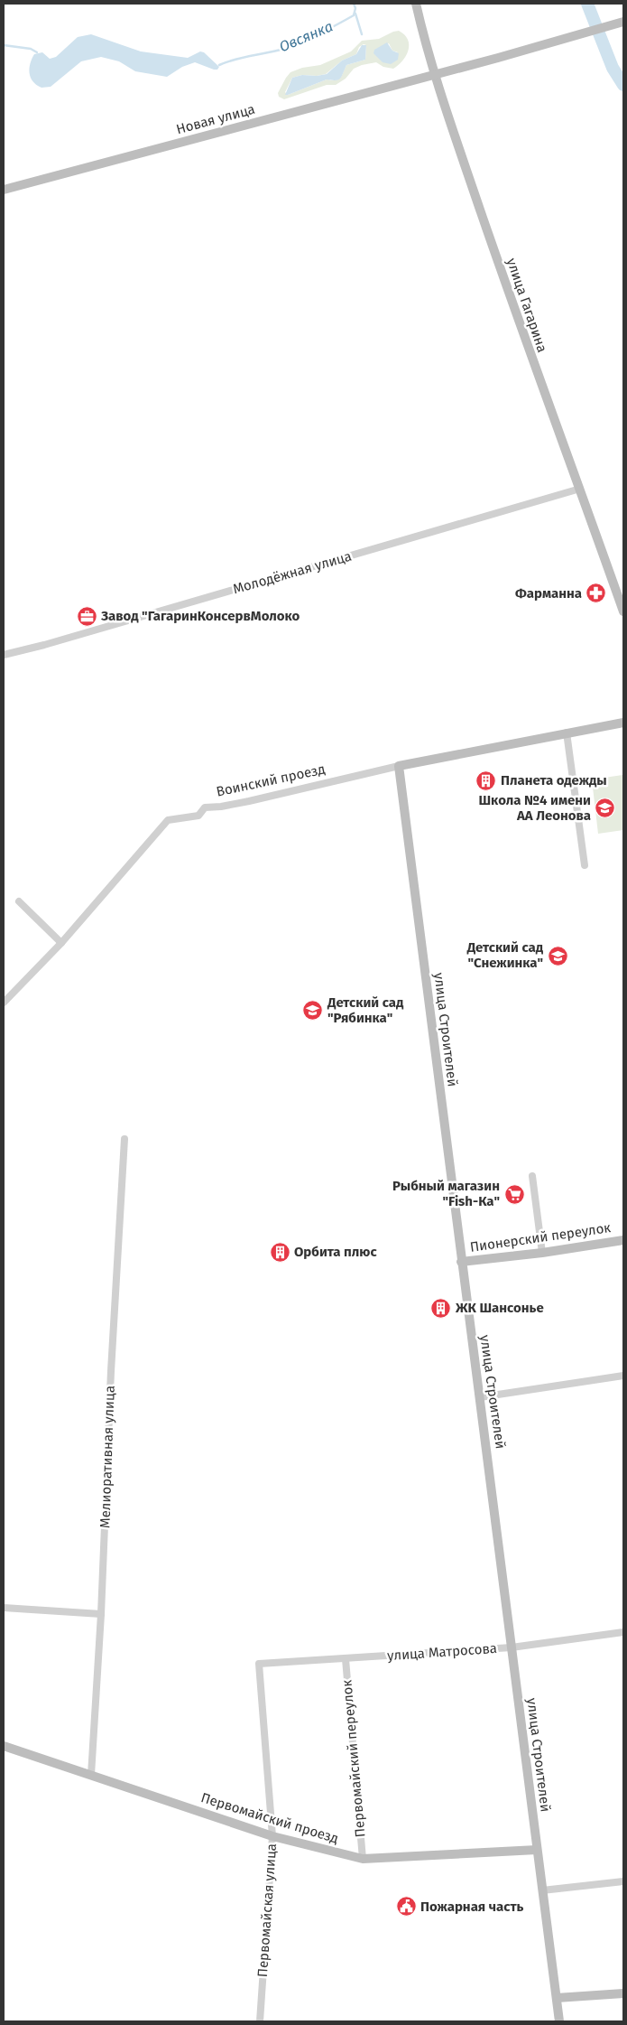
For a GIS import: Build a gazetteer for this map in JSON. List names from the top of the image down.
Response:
{
  "streets": {
    "main road": [
      "Новая улица",
      "улица Гагарина",
      "Воинский проезд",
      "улица Строителей",
      "Пионерский переулок",
      "Первомайский проезд"
    ],
    "street": [
      "Молодёжная улица",
      "Мелиоративная улица",
      "улица Матросова",
      "Первомайский переулок",
      "Первомайская улица"
    ]
  },
  "crossings": [
    ["Новая улица", "улица Гагарина"],
    ["улица Гагарина", "Молодёжная улица"],
    ["Воинский проезд", "улица Строителей"],
    ["улица Строителей", "Пионерский переулок"],
    ["улица Строителей", "улица Матросова"],
    ["улица Строителей", "Первомайский проезд"],
    ["Мелиоративная улица", "Первомайский проезд"],
    ["улица Матросова", "Первомайский переулок"],
    ["улица Матросова", "Первомайская улица"],
    ["Первомайский переулок", "Первомайский проезд"],
    ["Первомайский проезд", "Первомайская улица"]
  ],
  "water": ["Овсянка"],
  "places": {
    "pharmacy": ["Фарманна"],
    "office": ["Завод \"ГагаринКонсервМолоко"],
    "building": ["Планета одежды", "Орбита плюс", "ЖК Шансонье"],
    "school or university": ["Школа №4 имени АА Леонова", "Детский сад \"Снежинка\"", "Детский сад \"Рябинка\""],
    "supermarket": ["Рыбный магазин \"Fish-Ка\""],
    "public building": ["Пожарная часть"]
  }
}
